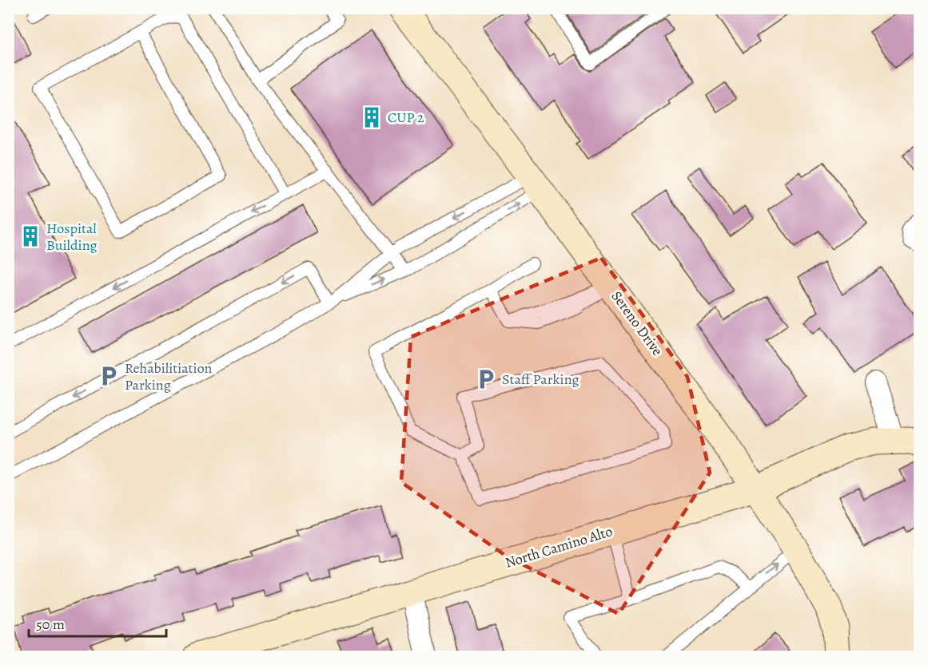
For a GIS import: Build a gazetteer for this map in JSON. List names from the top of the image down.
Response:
{
  "streets": {
    "street": ["Sereno Drive", "North Camino Alto"]
  },
  "crossings": [
    ["Sereno Drive", "North Camino Alto"]
  ],
  "places": {
    "building": ["CUP 2", "Hospital Building"],
    "parking": ["Rehabilitiation Parking", "Staff Parking"]
  },
  "scale_bar": "50 m"
}
